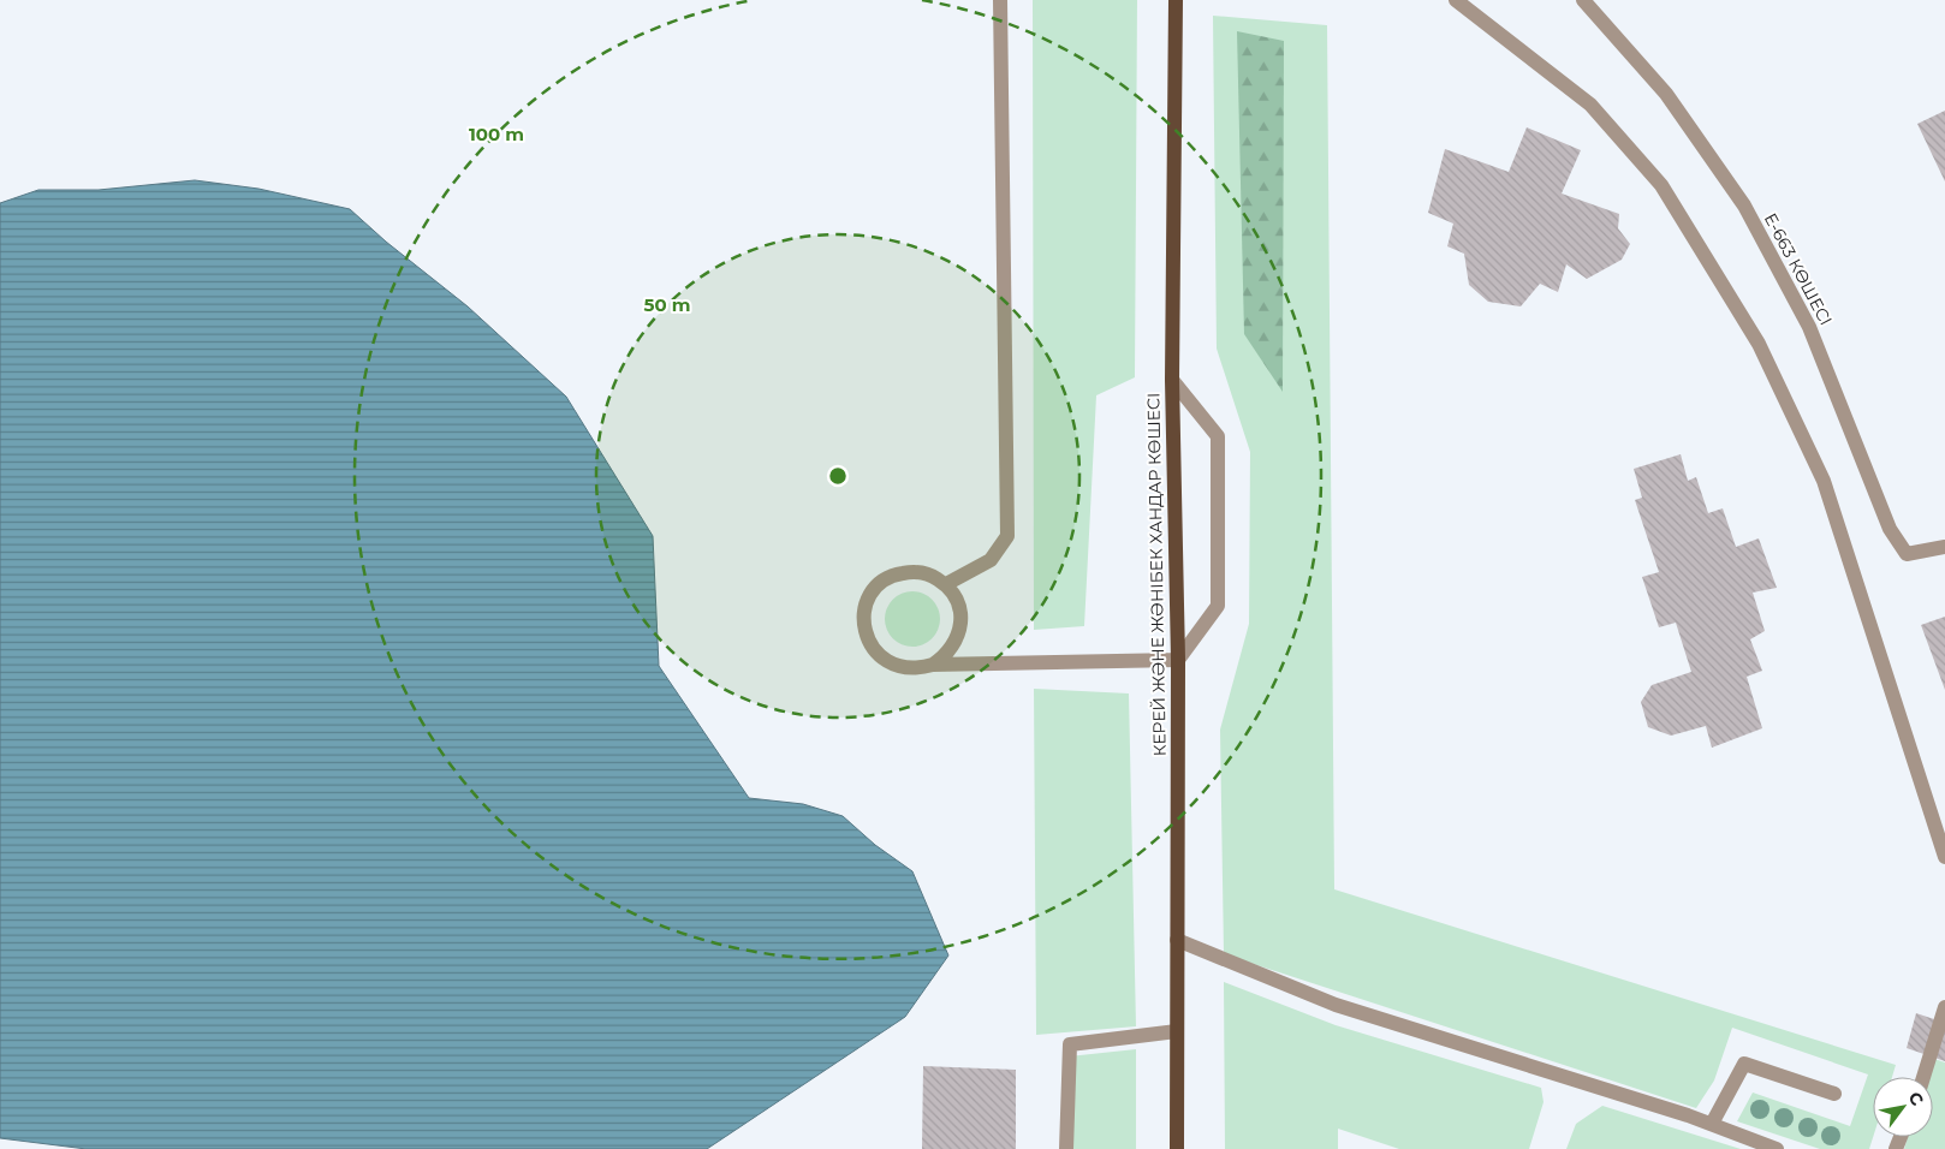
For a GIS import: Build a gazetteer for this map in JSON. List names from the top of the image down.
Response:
{
  "streets": {
    "main road": ["КЕРЕЙ ЖӘНЕ ЖӘНІБЕК ХАНДАР КӨШЕСІ"],
    "street": ["Е-663 КӨШЕСІ"]
  },
  "north": "top right",
  "rings": ["100 m", "50 m"]
}
